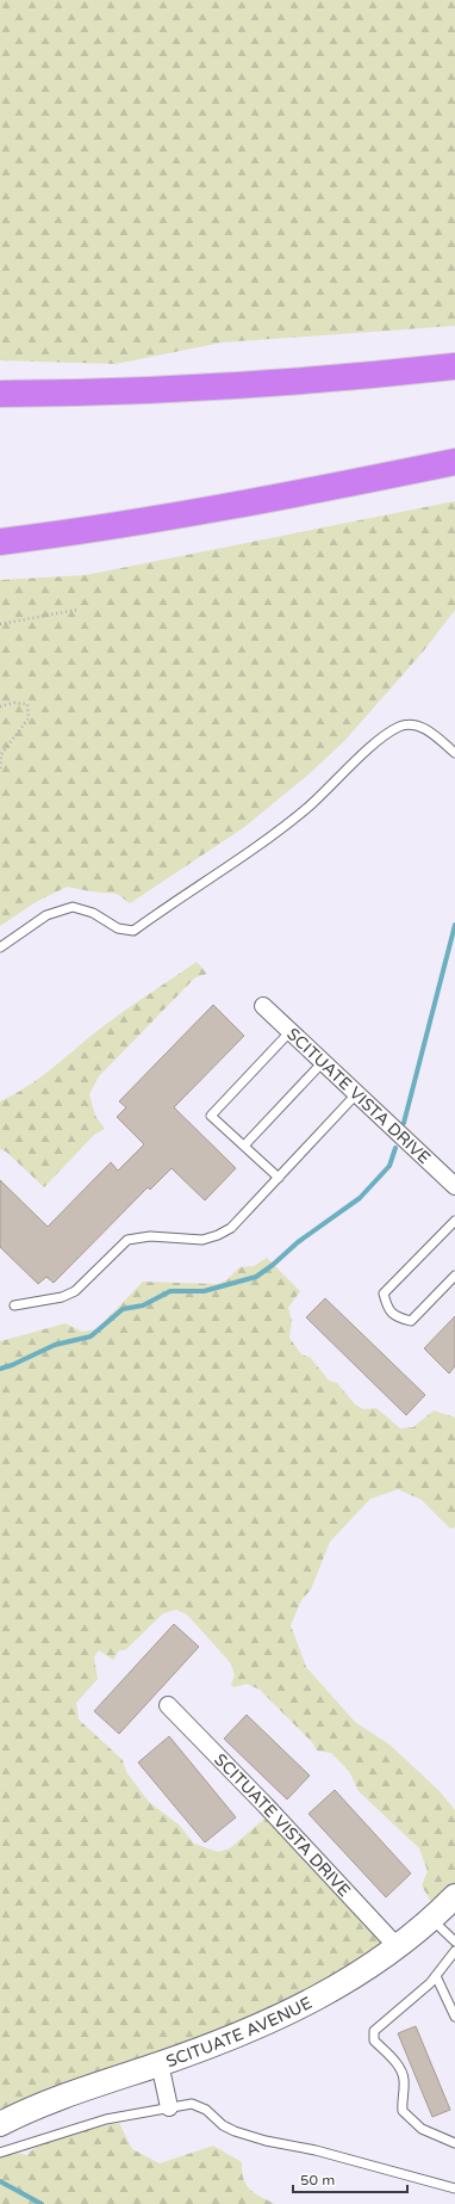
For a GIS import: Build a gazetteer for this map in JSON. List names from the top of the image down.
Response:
{
  "streets": {
    "main road": ["SCITUATE AVENUE"],
    "street": ["SCITUATE VISTA DRIVE"]
  },
  "crossings": [
    ["SCITUATE VISTA DRIVE", "SCITUATE AVENUE"]
  ],
  "scale_bar": "50 m"
}
